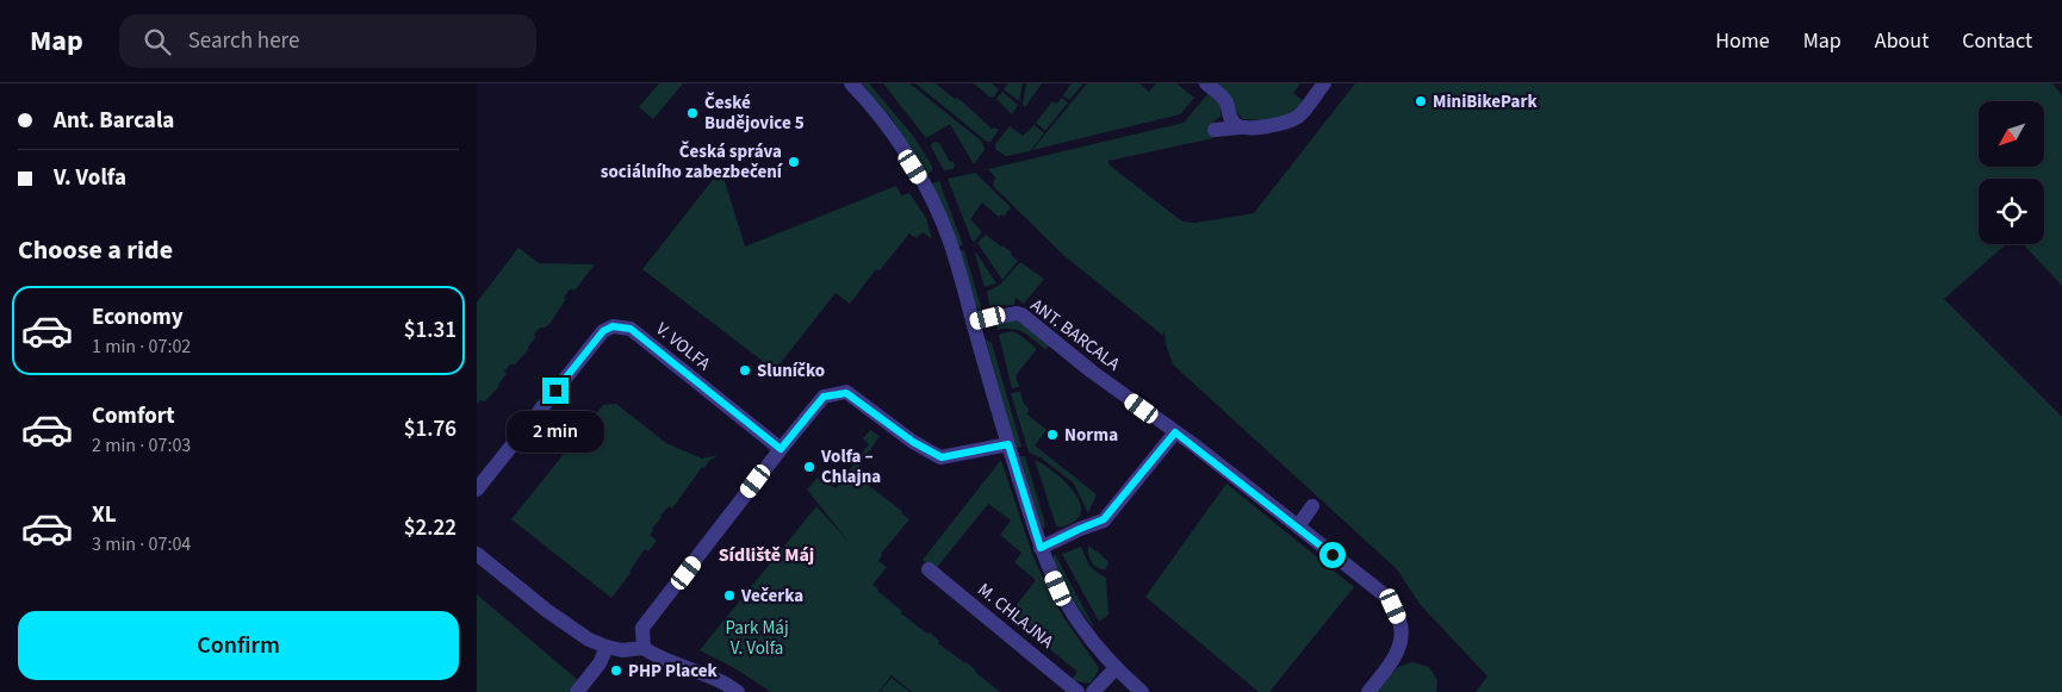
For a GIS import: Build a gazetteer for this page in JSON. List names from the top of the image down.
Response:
{
  "streets": {
    "street": ["ANT. BARCALA", "V. VOLFA", "M. CHLAJNA"]
  },
  "districts": ["Sídliště Máj"],
  "parks": ["Park Máj V. Volfa"],
  "places": [
    "MiniBikePark",
    "České Budějovice 5",
    "Česká správa sociálního zabezbečení",
    "Sluníčko",
    "Norma",
    "Volfa – Chlajna",
    "Večerka",
    "PHP Placek"
  ],
  "north": "bottom left",
  "page": {
    "header": "Map",
    "search": "Search here",
    "nav": [
      "Home",
      "Map",
      "About",
      "Contact"
    ],
    "banner": ["Ant. Barcala", "V. Volfa"],
    "heading": "Choose a ride",
    "list": [
      {
        "name": "Economy",
        "note": "1 min · 07:02",
        "value": "$1.31"
      },
      {
        "name": "Comfort",
        "note": "2 min · 07:03",
        "value": "$1.76"
      },
      {
        "name": "XL",
        "note": "3 min · 07:04",
        "value": "$2.22"
      }
    ],
    "bubble": "2 min",
    "buttons": "Confirm"
  }
}
